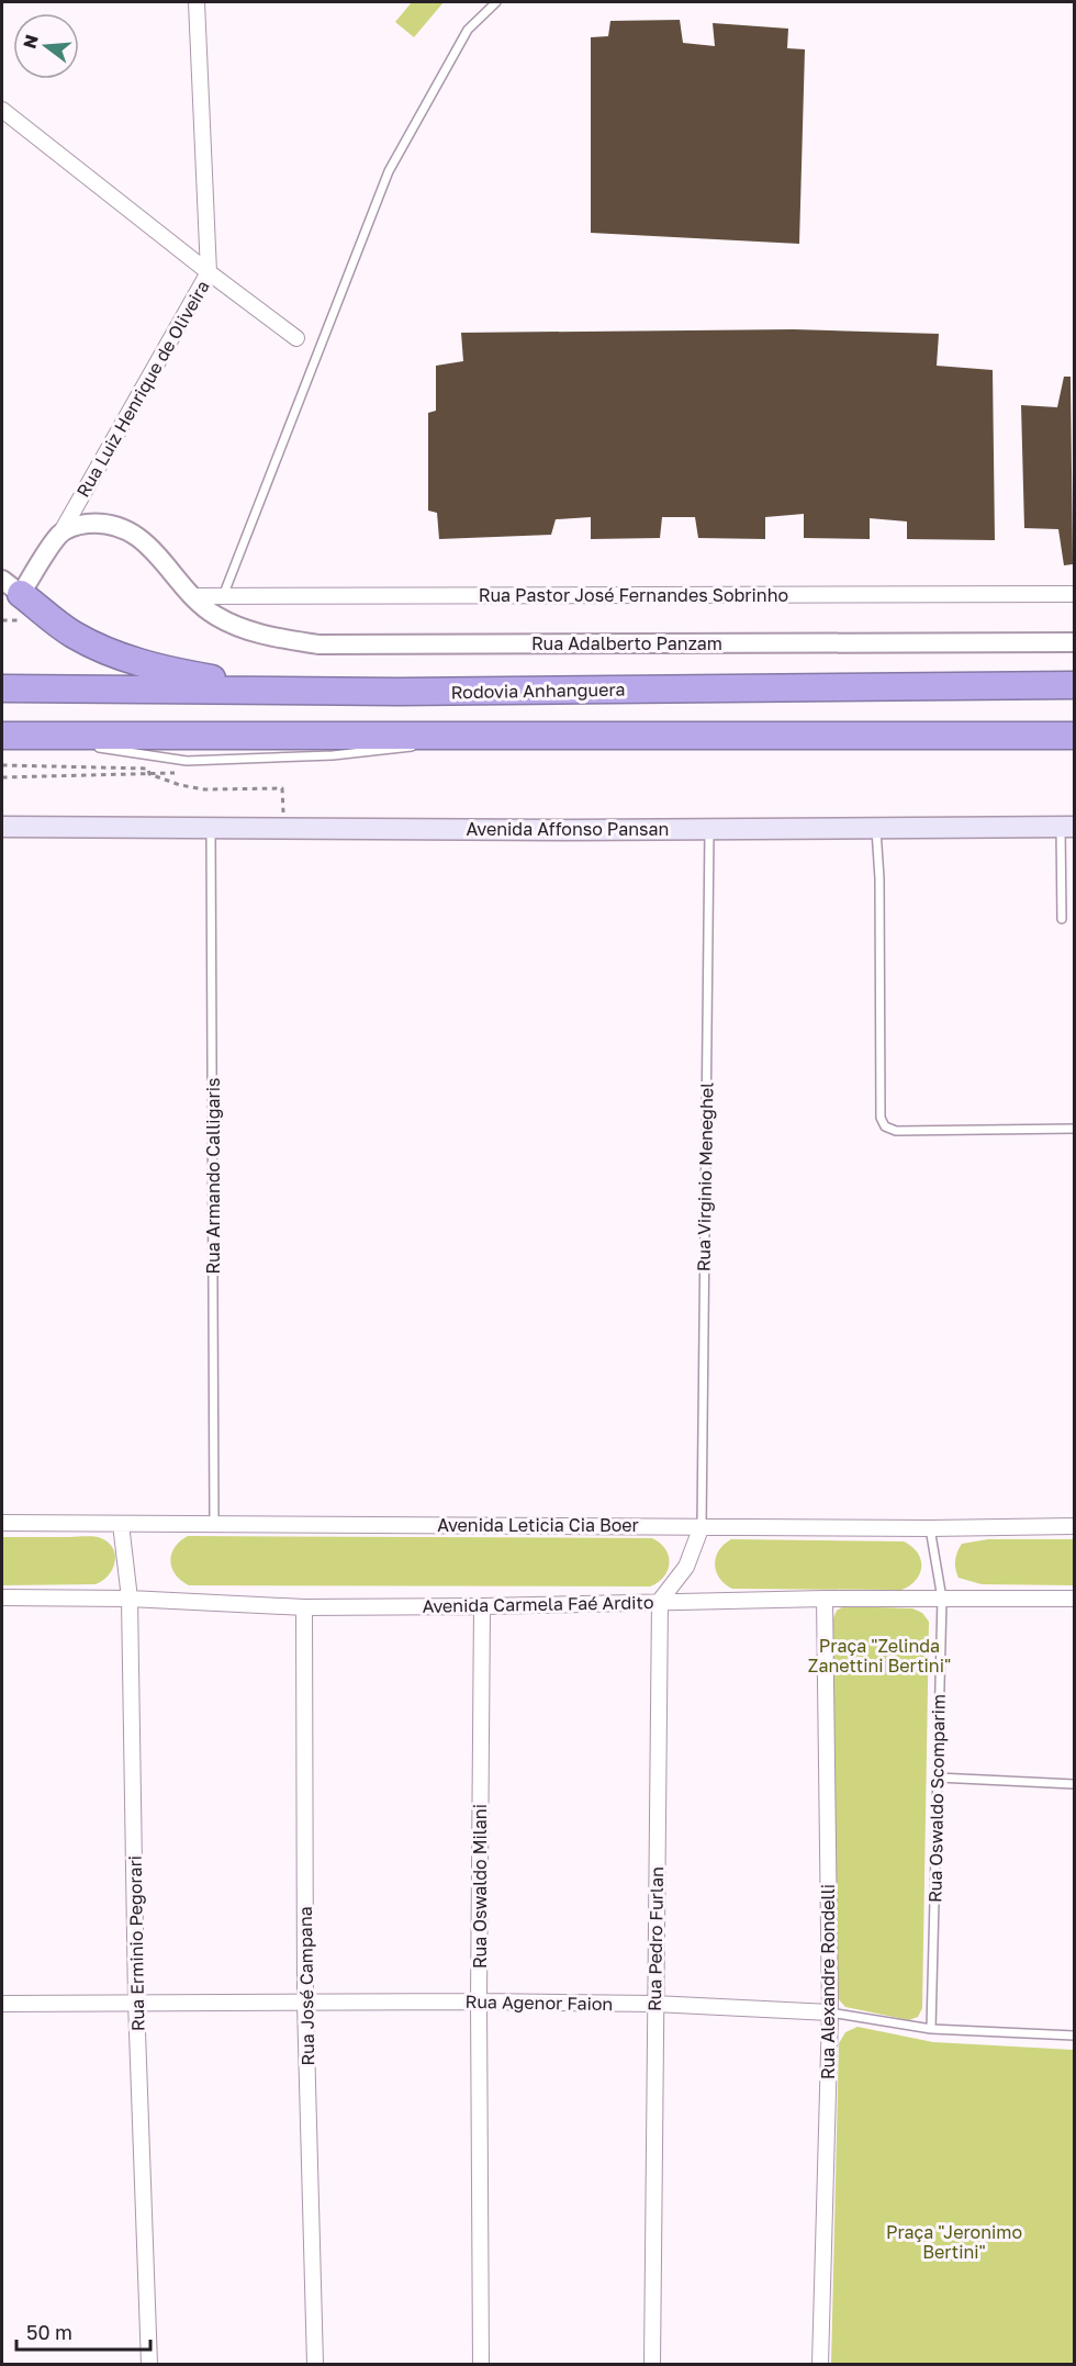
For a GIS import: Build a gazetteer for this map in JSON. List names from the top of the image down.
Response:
{
  "streets": {
    "highway": ["Rodovia Anhanguera"],
    "main road": ["Avenida Affonso Pansan"],
    "street": [
      "Rua Luiz Henrique de Oliveira",
      "Rua Pastor José Fernandes Sobrinho",
      "Rua Adalberto Panzam",
      "Avenida Leticia Cia Boer",
      "Avenida Carmela Faé Ardito",
      "Rua Oswaldo Milani",
      "Rua Pedro Furlan",
      "Rua Erminio Pegorari",
      "Rua Alexandre Rondelli",
      "Rua José Campana",
      "Rua Agenor Faion"
    ],
    "lane": ["Rua Armando Calligaris", "Rua Virginio Meneghel", "Rua Oswaldo Scomparim"]
  },
  "crossings": [
    ["Rua Luiz Henrique de Oliveira", "Rua Adalberto Panzam"],
    ["Rua Pastor José Fernandes Sobrinho", "Rua Adalberto Panzam"],
    ["Avenida Affonso Pansan", "Rua Armando Calligaris"],
    ["Avenida Affonso Pansan", "Rua Virginio Meneghel"],
    ["Rua Armando Calligaris", "Avenida Leticia Cia Boer"],
    ["Rua Virginio Meneghel", "Avenida Leticia Cia Boer"],
    ["Avenida Leticia Cia Boer", "Rua Oswaldo Scomparim"],
    ["Avenida Leticia Cia Boer", "Rua Erminio Pegorari"],
    ["Avenida Carmela Faé Ardito", "Rua Oswaldo Scomparim"],
    ["Avenida Carmela Faé Ardito", "Rua Oswaldo Milani"],
    ["Avenida Carmela Faé Ardito", "Rua Pedro Furlan"],
    ["Avenida Carmela Faé Ardito", "Rua Erminio Pegorari"],
    ["Avenida Carmela Faé Ardito", "Rua Alexandre Rondelli"],
    ["Avenida Carmela Faé Ardito", "Rua José Campana"],
    ["Rua Oswaldo Scomparim", "Rua Agenor Faion"],
    ["Rua Oswaldo Milani", "Rua Agenor Faion"],
    ["Rua Pedro Furlan", "Rua Agenor Faion"],
    ["Rua Erminio Pegorari", "Rua Agenor Faion"],
    ["Rua Alexandre Rondelli", "Rua Agenor Faion"],
    ["Rua José Campana", "Rua Agenor Faion"]
  ],
  "parks": ["Praça \"Zelinda Zanettini Bertini\"", "Praça \"Jeronimo Bertini\""],
  "scale_bar": "50 m",
  "north": "left"
}
